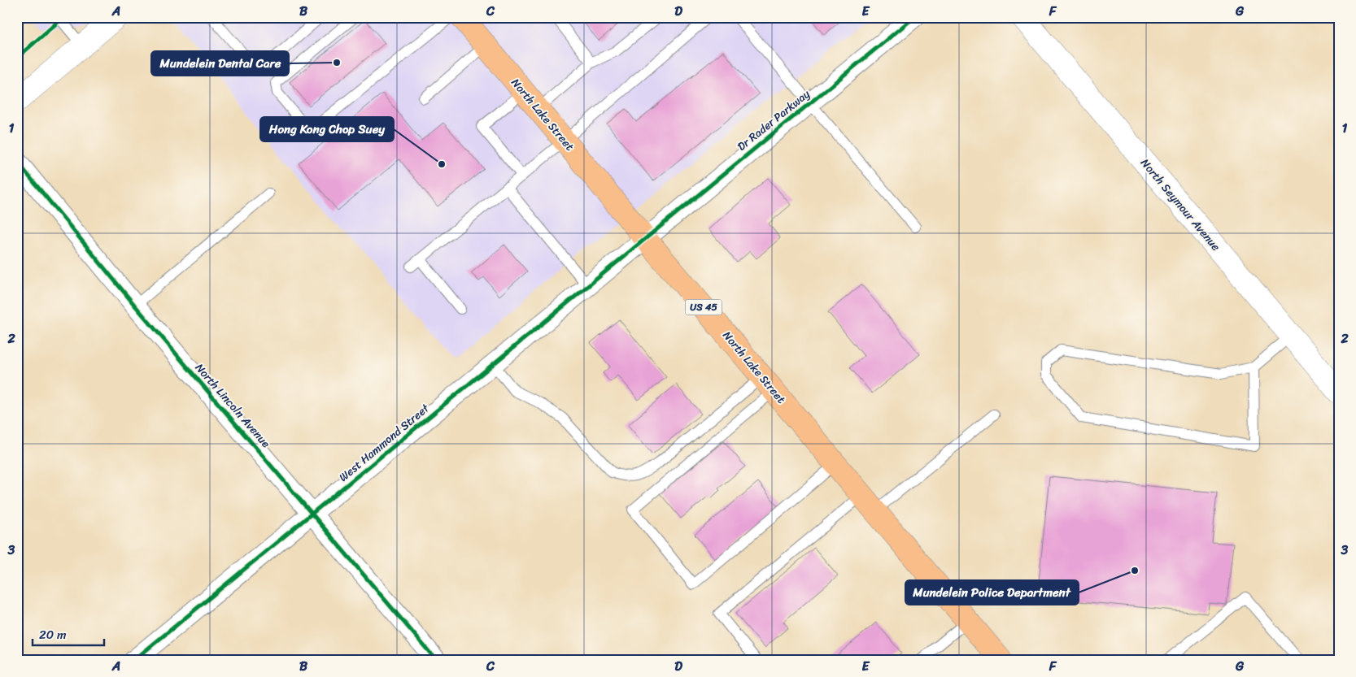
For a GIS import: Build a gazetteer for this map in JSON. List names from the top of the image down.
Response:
{
  "streets": {
    "main road": ["North Lake Street", "US 45"],
    "street": [
      "Dr Rader Parkway",
      "North Seymour Avenue",
      "North Lincoln Avenue",
      "West Hammond Street"
    ]
  },
  "crossings": [
    ["North Lake Street", "Dr Rader Parkway"],
    ["North Lake Street", "West Hammond Street"],
    ["Dr Rader Parkway", "West Hammond Street"],
    ["North Lincoln Avenue", "West Hammond Street"]
  ],
  "places": ["Mundelein Dental Care", "Hong Kong Chop Suey", "Mundelein Police Department"],
  "scale_bar": "20 m",
  "grid": {
    "columns": [
      "A",
      "B",
      "C",
      "D",
      "E",
      "F",
      "G"
    ],
    "rows": ["1", "2", "3"]
  }
}
